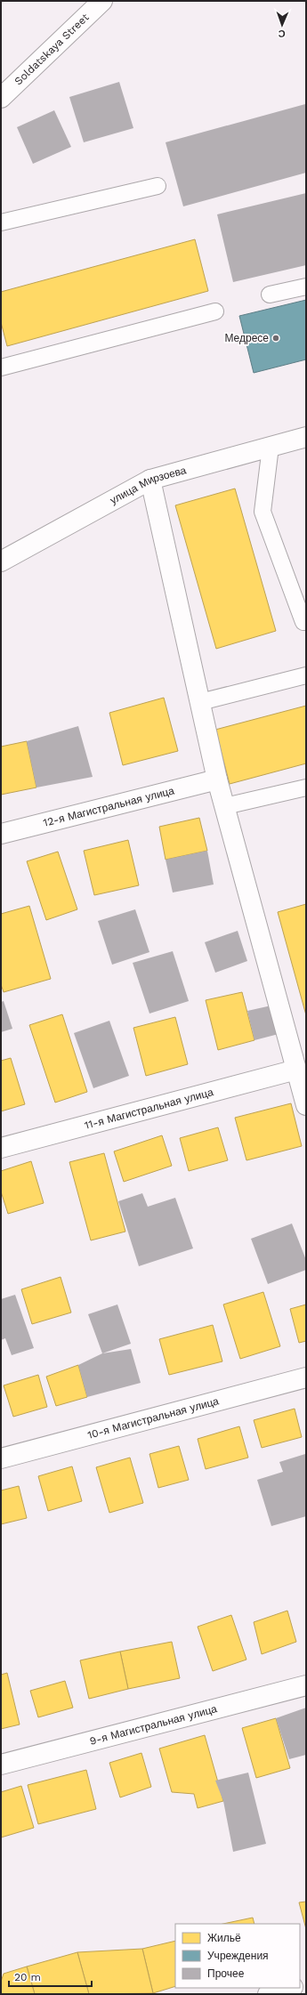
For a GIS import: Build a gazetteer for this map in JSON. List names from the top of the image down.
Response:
{
  "streets": {
    "street": [
      "Soldatskaya Street",
      "улица Мирзоева",
      "12-я Магистральная улица",
      "11-я Магистральная улица",
      "10-я Магистральная улица",
      "9-я Магистральная улица"
    ]
  },
  "places": ["Медресе"],
  "legend": ["Жильё", "Учреждения", "Прочее"],
  "scale_bar": "20 m",
  "north": "bottom"
}
